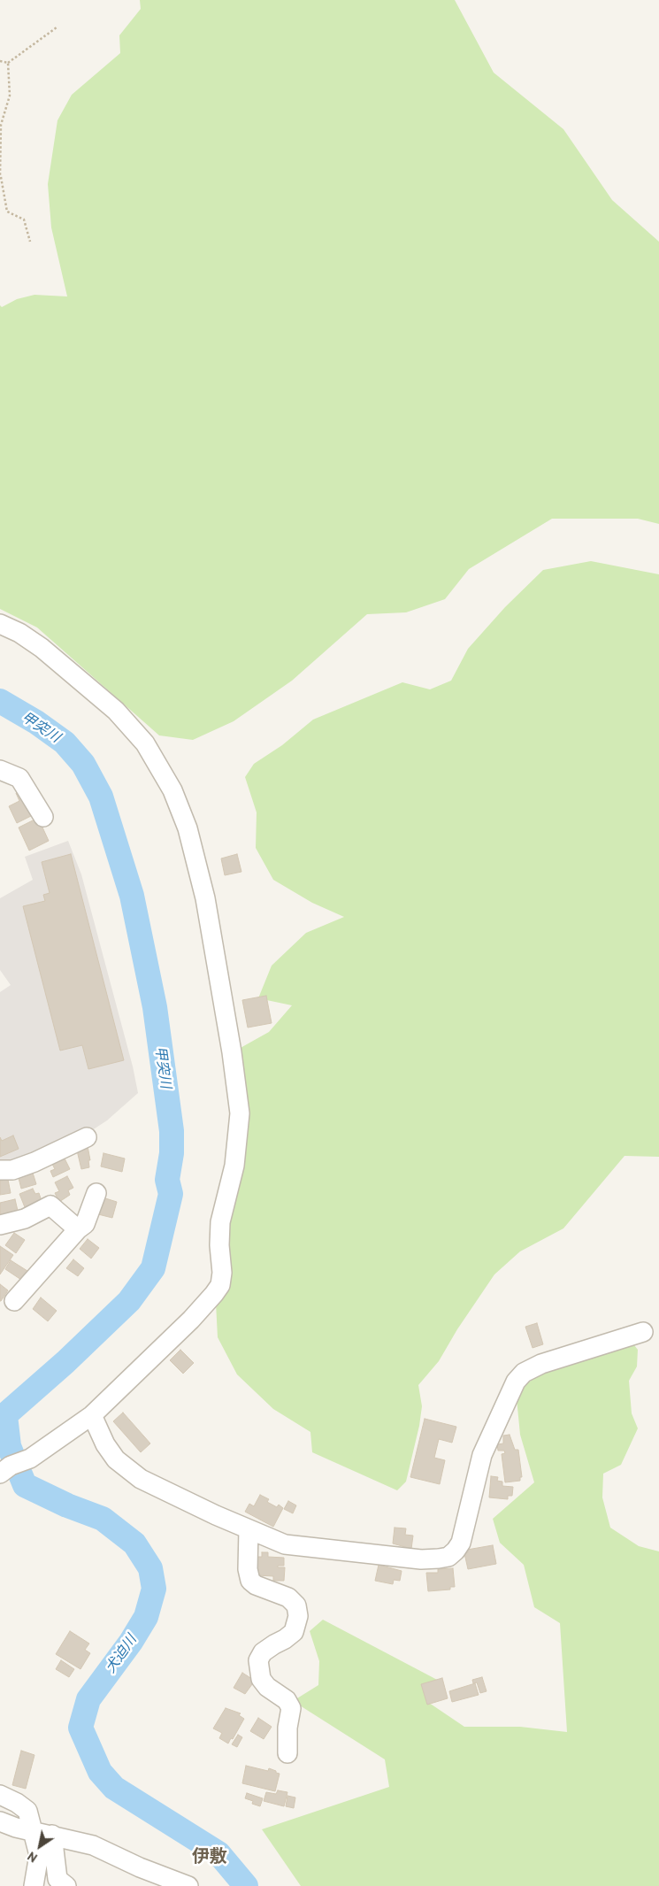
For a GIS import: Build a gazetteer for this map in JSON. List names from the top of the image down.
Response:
{
  "districts": ["伊敷"],
  "water": ["甲突川", "犬迫川"],
  "north": "bottom left"
}
